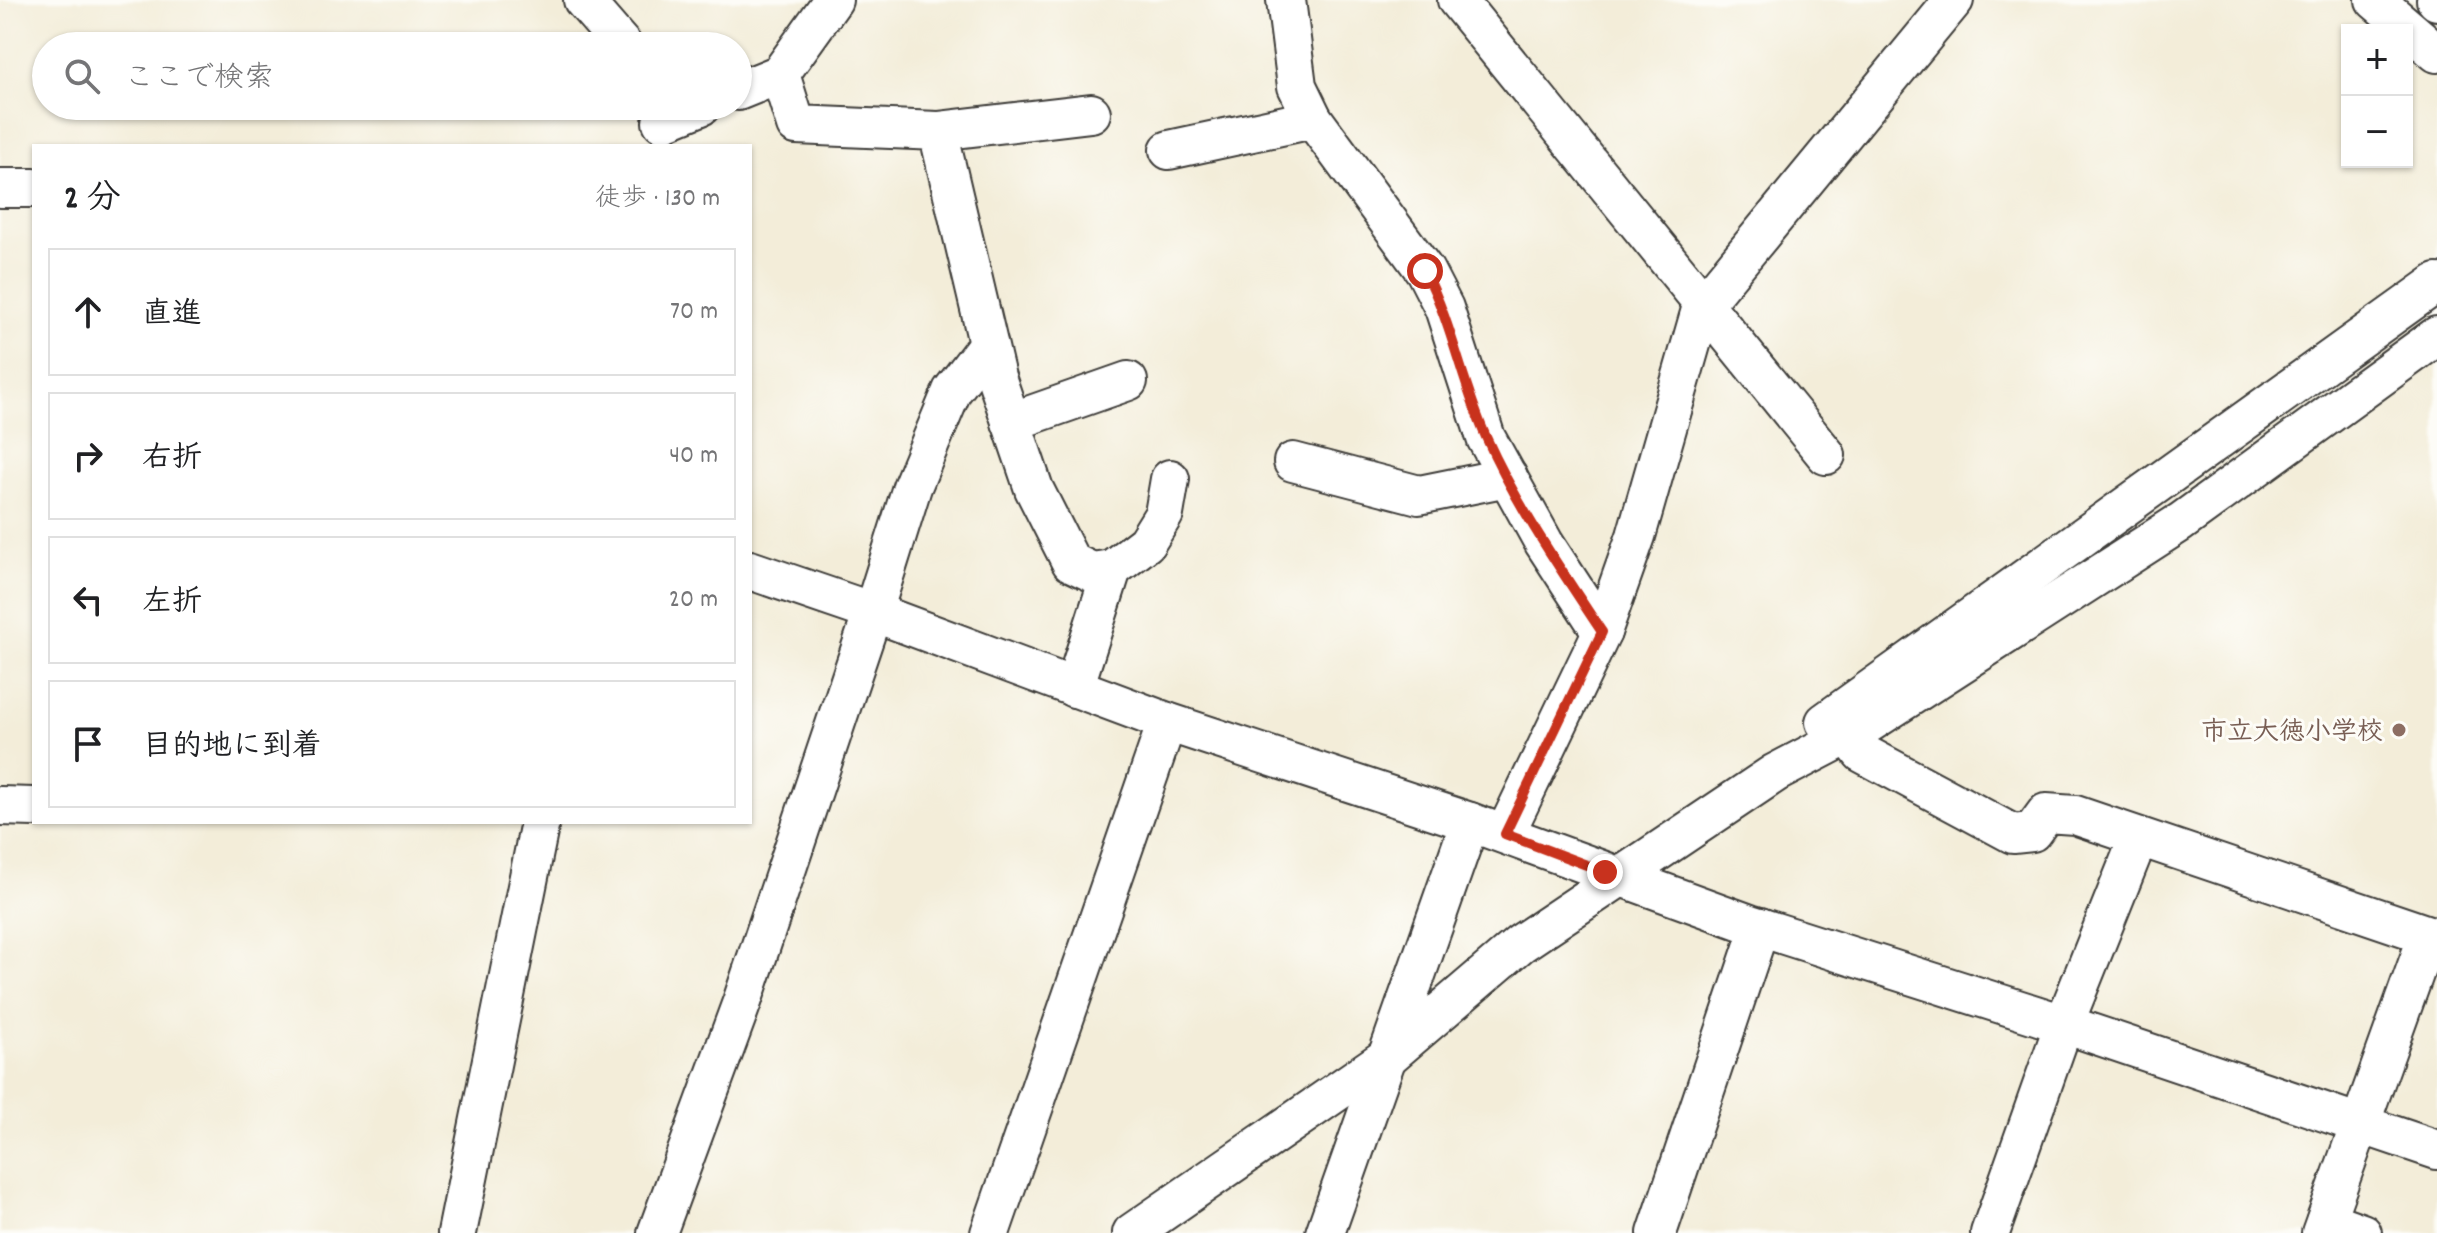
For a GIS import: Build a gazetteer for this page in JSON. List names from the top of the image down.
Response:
{
  "places": ["市立大徳小学校"],
  "page": {
    "map_buttons": ["+", "−"],
    "search": "ここで検索",
    "heading": ["2 分", "徒歩 · 130 m"],
    "list": [
      ["直進", "70 m"],
      ["右折", "40 m"],
      ["左折", "20 m"],
      "目的地に到着"
    ]
  }
}
